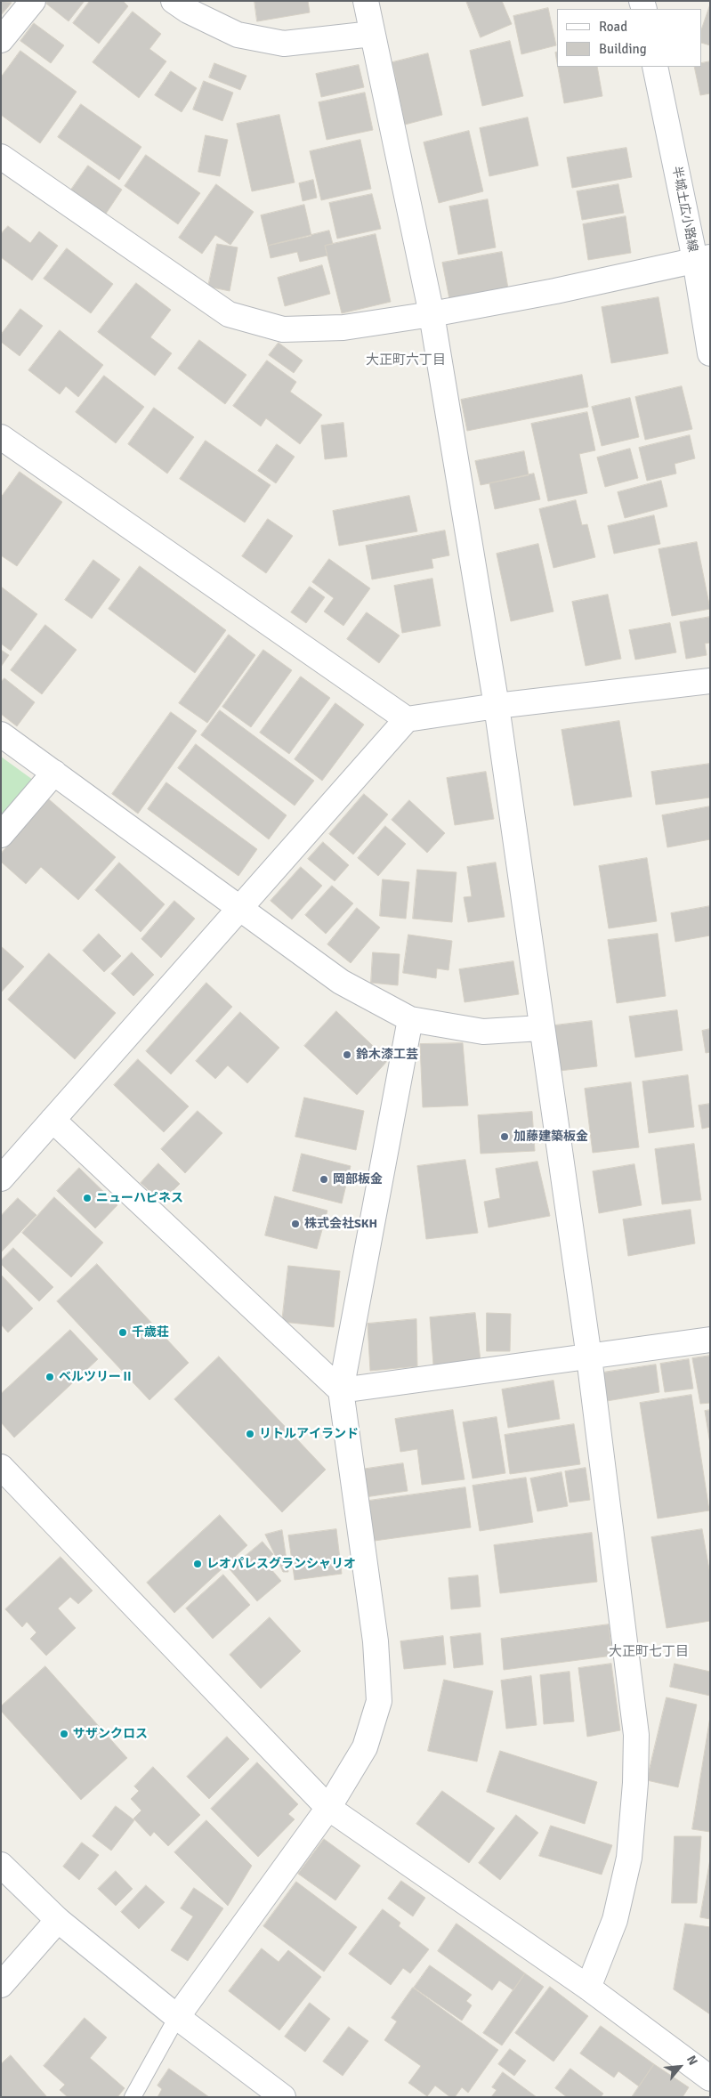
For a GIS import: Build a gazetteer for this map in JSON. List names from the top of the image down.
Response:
{
  "streets": {
    "street": ["半城土広小路線"]
  },
  "districts": ["大正町六丁目", "大正町七丁目"],
  "places": [
    "鈴木漆工芸",
    "加藤建築板金",
    "岡部板金",
    "ニューハピネス",
    "株式会社SKH",
    "千歳荘",
    "ベルツリーⅡ",
    "リトルアイランド",
    "レオパレスグランシャリオ",
    "サザンクロス"
  ],
  "legend": ["Road", "Building"],
  "north": "top right"
}
